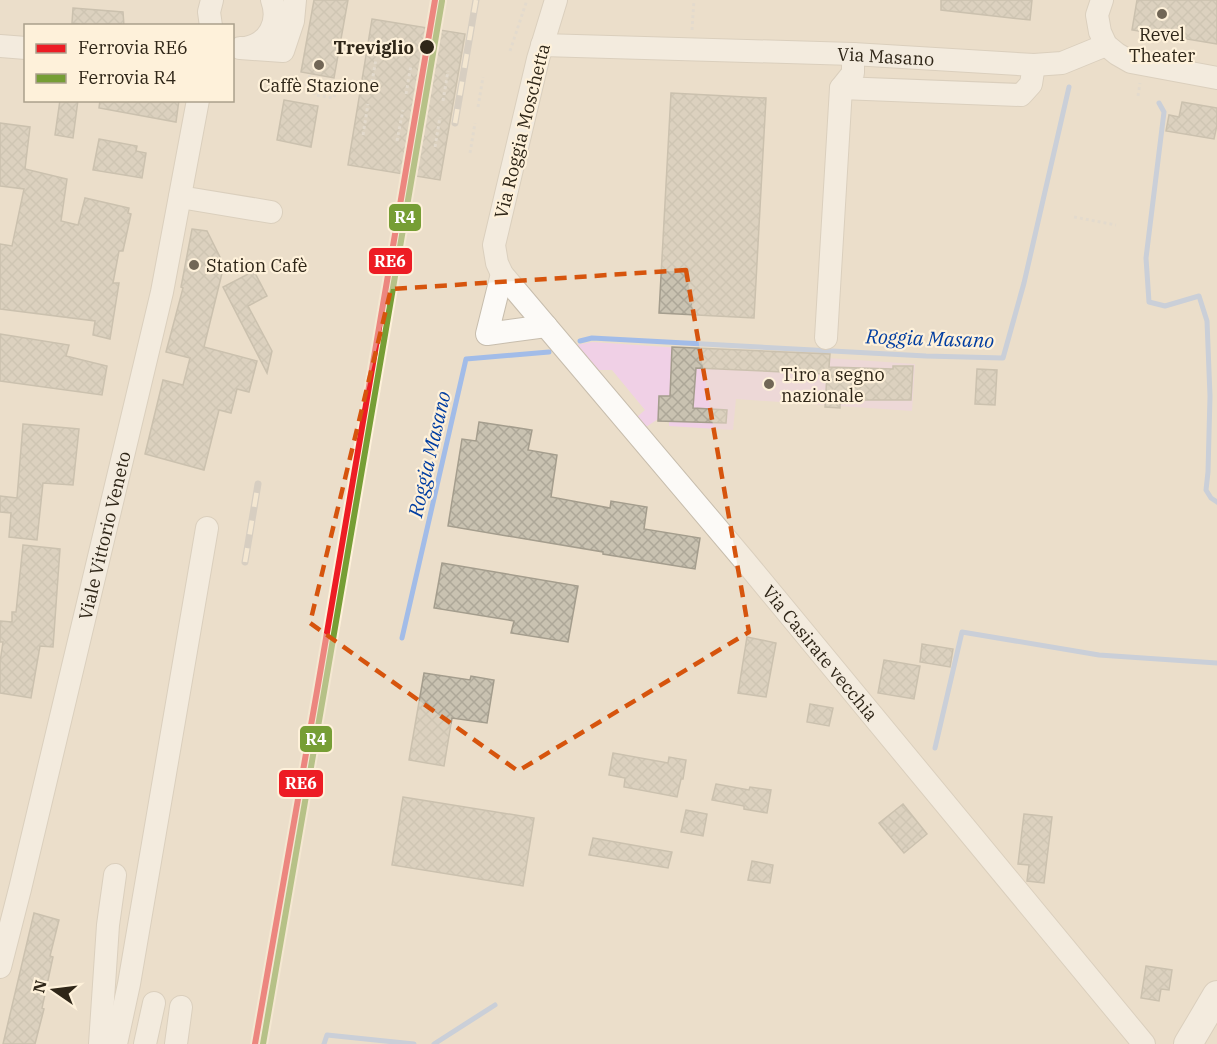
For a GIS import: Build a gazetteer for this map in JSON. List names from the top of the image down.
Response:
{
  "streets": {
    "street": [
      "Via Masano",
      "Via Roggia Moschetta",
      "Viale Vittorio Veneto",
      "Via Casirate vecchia"
    ]
  },
  "crossings": [
    ["Via Masano", "Via Roggia Moschetta"],
    ["Via Roggia Moschetta", "Via Casirate vecchia"]
  ],
  "water": ["Roggia Masano"],
  "places": [
    "Revel Theater",
    "Treviglio",
    "Caffè Stazione",
    "Station Cafè",
    "Tiro a segno nazionale"
  ],
  "lines": ["rail line RE6", "rail line R4"],
  "legend": ["Ferrovia RE6", "Ferrovia R4"],
  "north": "left"
}
